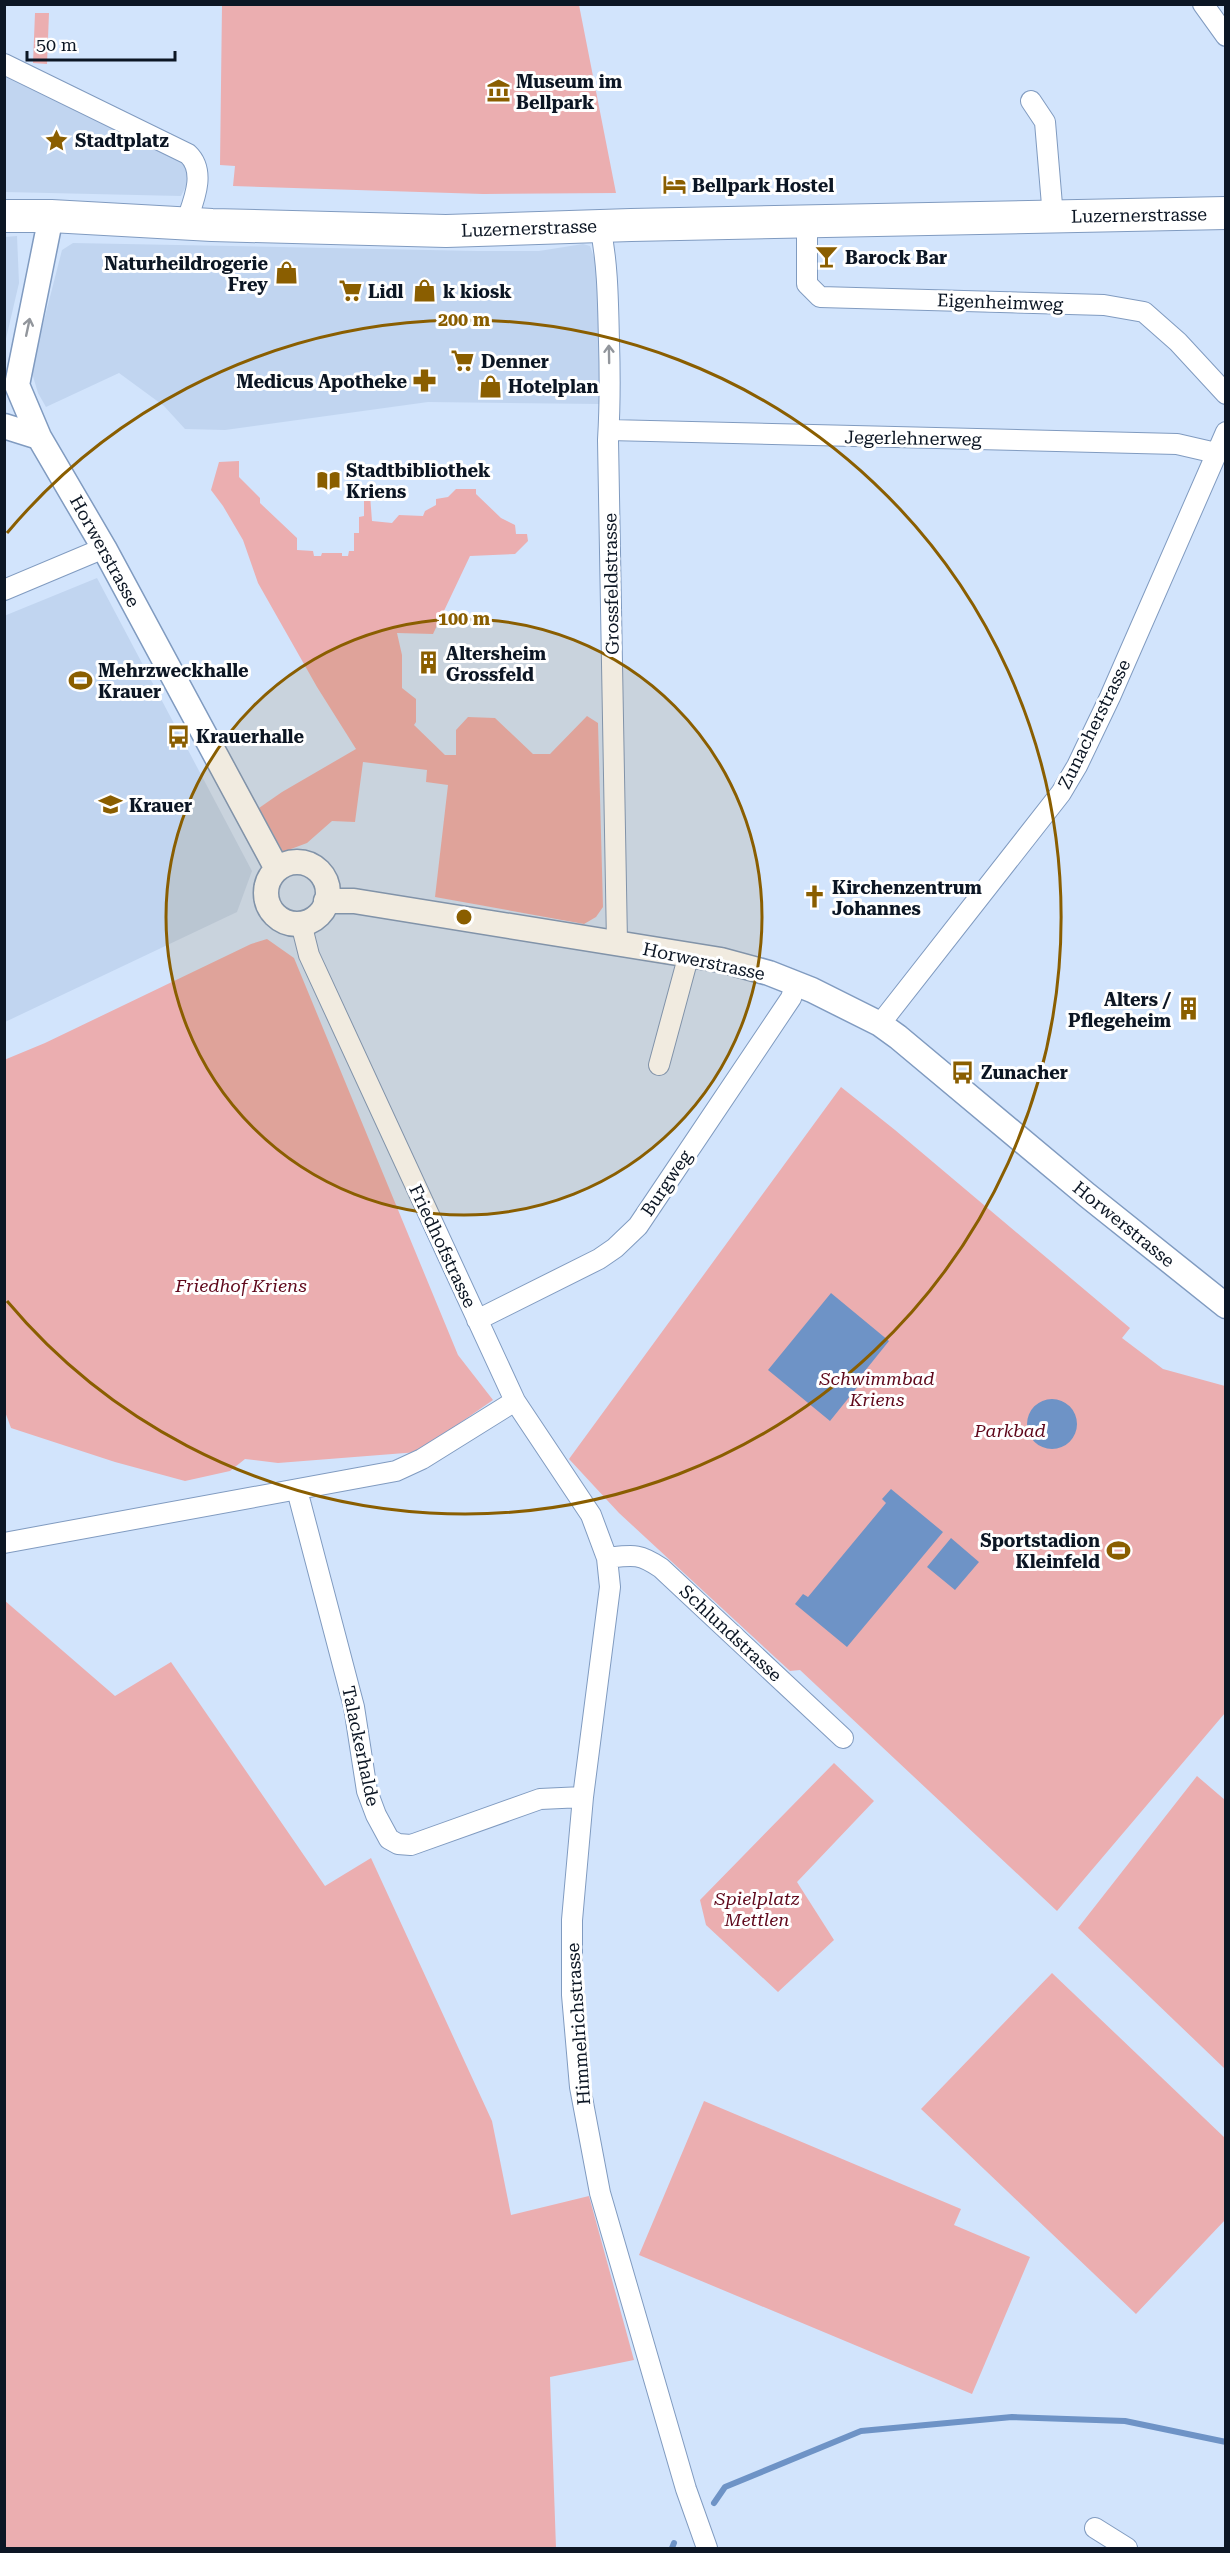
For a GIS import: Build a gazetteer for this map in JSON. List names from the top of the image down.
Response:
{
  "streets": {
    "main road": ["Luzernerstrasse"],
    "street": [
      "Eigenheimweg",
      "Jegerlehnerweg",
      "Horwerstrasse",
      "Grossfeldstrasse",
      "Zunacherstrasse",
      "Burgweg",
      "Friedhofstrasse",
      "Schlundstrasse",
      "Talackerhalde",
      "Himmelrichstrasse"
    ]
  },
  "crossings": [
    ["Luzernerstrasse", "Eigenheimweg"],
    ["Luzernerstrasse", "Horwerstrasse"],
    ["Luzernerstrasse", "Grossfeldstrasse"],
    ["Jegerlehnerweg", "Grossfeldstrasse"],
    ["Jegerlehnerweg", "Zunacherstrasse"],
    ["Horwerstrasse", "Grossfeldstrasse"],
    ["Horwerstrasse", "Zunacherstrasse"],
    ["Horwerstrasse", "Burgweg"],
    ["Horwerstrasse", "Friedhofstrasse"],
    ["Burgweg", "Friedhofstrasse"],
    ["Friedhofstrasse", "Schlundstrasse"],
    ["Friedhofstrasse", "Himmelrichstrasse"],
    ["Schlundstrasse", "Himmelrichstrasse"],
    ["Talackerhalde", "Himmelrichstrasse"]
  ],
  "parks": [
    "Friedhof Kriens",
    "Schwimmbad Kriens",
    "Parkbad",
    "Spielplatz Mettlen"
  ],
  "places": {
    "museum": ["Museum im Bellpark"],
    "place": ["Stadtplatz"],
    "hotel": ["Bellpark Hostel"],
    "bar": ["Barock Bar"],
    "shop": ["Naturheildrogerie Frey", "k kiosk", "Hotelplan"],
    "supermarket": ["Lidl", "Denner"],
    "pharmacy": ["Medicus Apotheke"],
    "library": ["Stadtbibliothek Kriens"],
    "building": ["Altersheim Grossfeld", "Alters / Pflegeheim"],
    "sports": ["Mehrzweckhalle Krauer", "Sportstadion Kleinfeld"],
    "bus stop": ["Krauerhalle", "Zunacher"],
    "school or university": ["Krauer"],
    "church": ["Kirchenzentrum Johannes"]
  },
  "scale_bar": "50 m",
  "rings": ["200 m", "100 m"]
}
